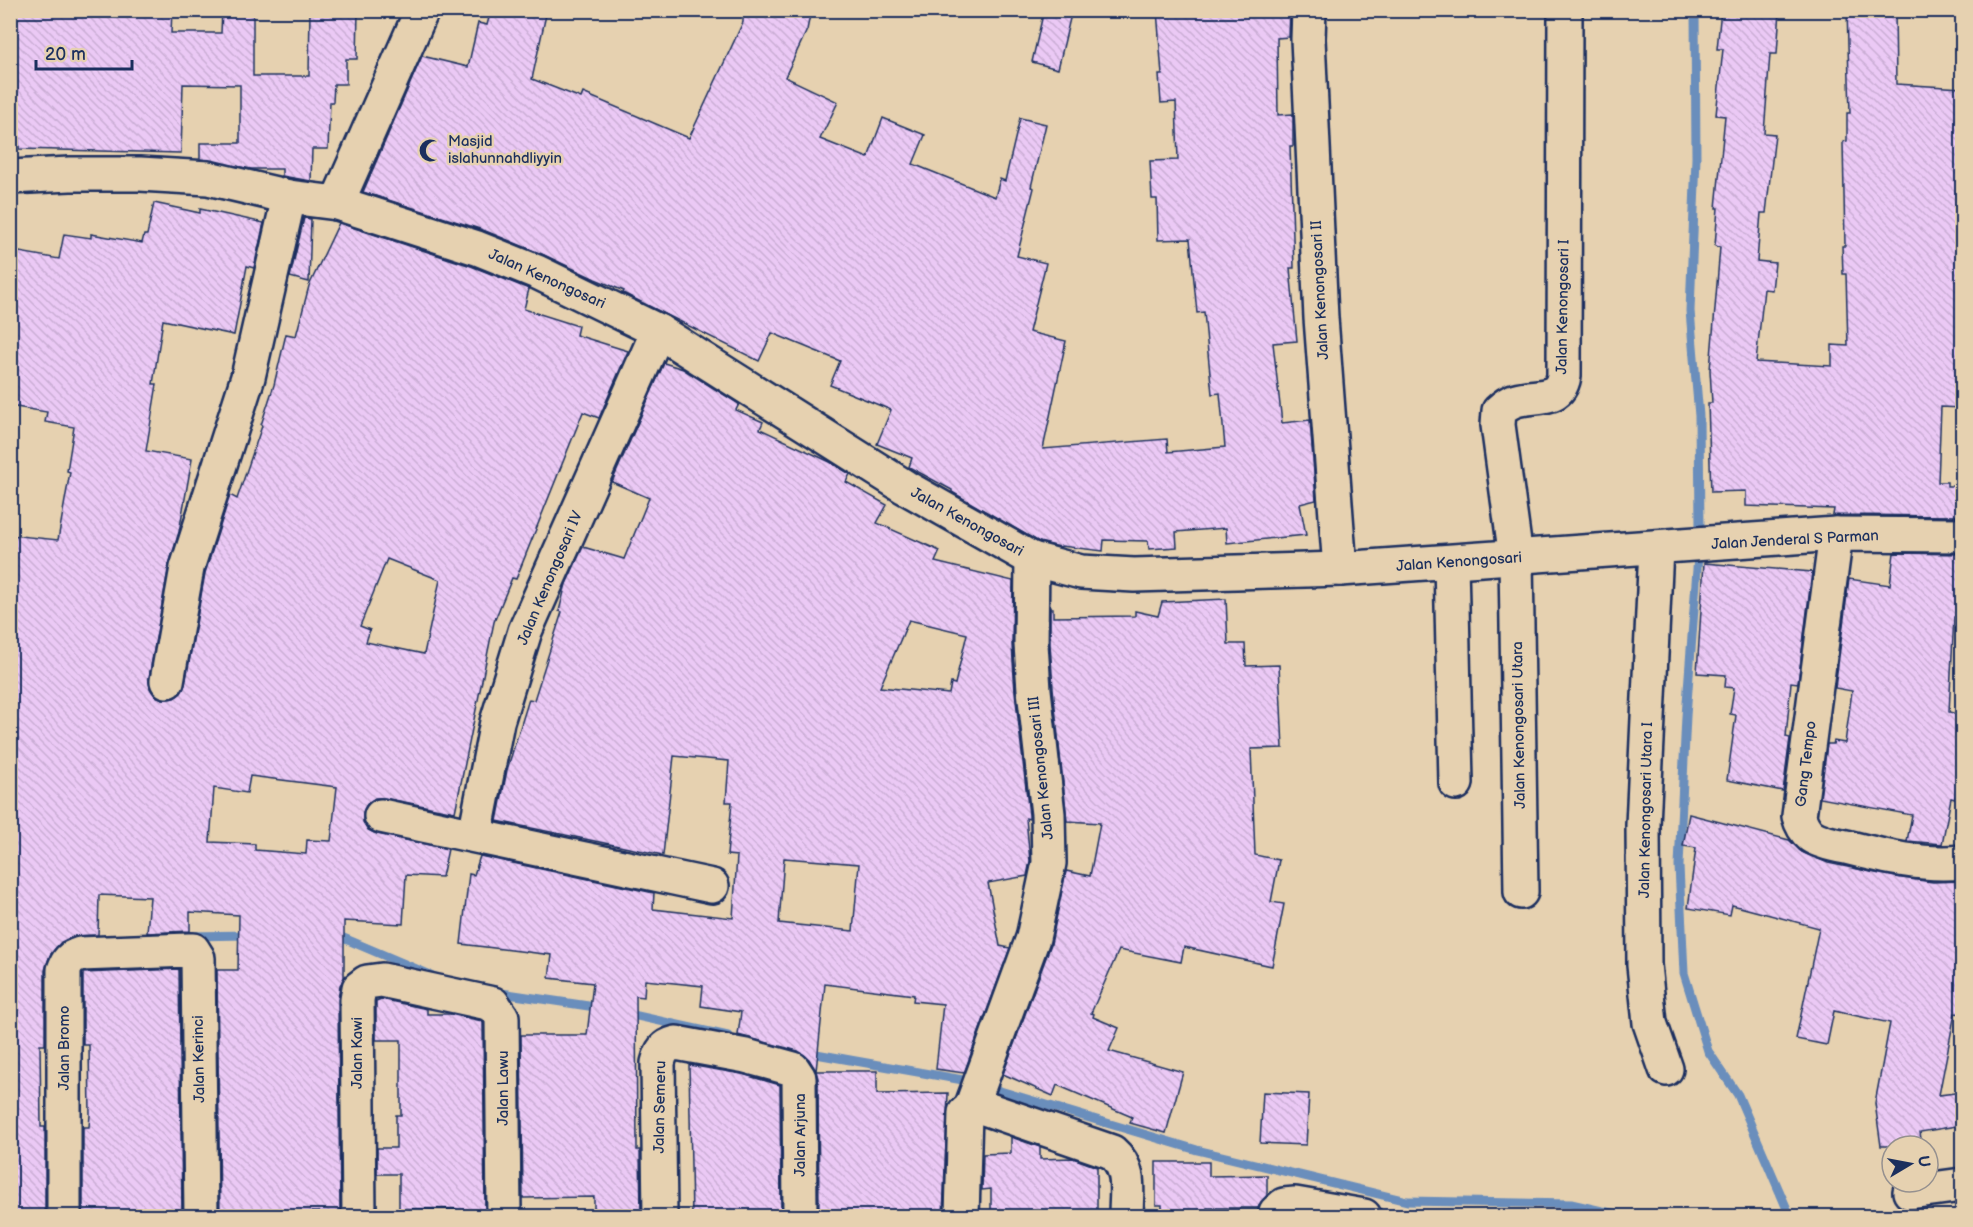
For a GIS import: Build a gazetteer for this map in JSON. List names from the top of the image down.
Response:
{
  "streets": {
    "street": [
      "Jalan Kenongosari",
      "Jalan Kenongosari II",
      "Jalan Kenongosari I",
      "Jalan Jenderal S Parman",
      "Jalan Kenongosari IV",
      "Jalan Kenongosari Utara",
      "Gang Tempo",
      "Jalan Kenongosari III",
      "Jalan Kenongosari Utara I",
      "Jalan Bromo",
      "Jalan Kawi",
      "Jalan Kerinci",
      "Jalan Lawu",
      "Jalan Semeru",
      "Jalan Arjuna"
    ]
  },
  "crossings": [
    ["Jalan Kenongosari", "Jalan Kenongosari II"],
    ["Jalan Kenongosari", "Jalan Kenongosari I"],
    ["Jalan Kenongosari", "Jalan Jenderal S Parman"],
    ["Jalan Kenongosari", "Jalan Kenongosari IV"],
    ["Jalan Kenongosari", "Jalan Kenongosari Utara"],
    ["Jalan Kenongosari", "Jalan Kenongosari III"],
    ["Jalan Kenongosari", "Jalan Kenongosari Utara I"],
    ["Jalan Kenongosari I", "Jalan Kenongosari Utara"],
    ["Jalan Jenderal S Parman", "Gang Tempo"],
    ["Jalan Jenderal S Parman", "Jalan Kenongosari Utara I"],
    ["Jalan Bromo", "Jalan Kerinci"],
    ["Jalan Kawi", "Jalan Lawu"],
    ["Jalan Semeru", "Jalan Arjuna"]
  ],
  "places": {
    "mosque": ["Masjid islahunnahdliyyin"]
  },
  "scale_bar": "20 m",
  "north": "right"
}
